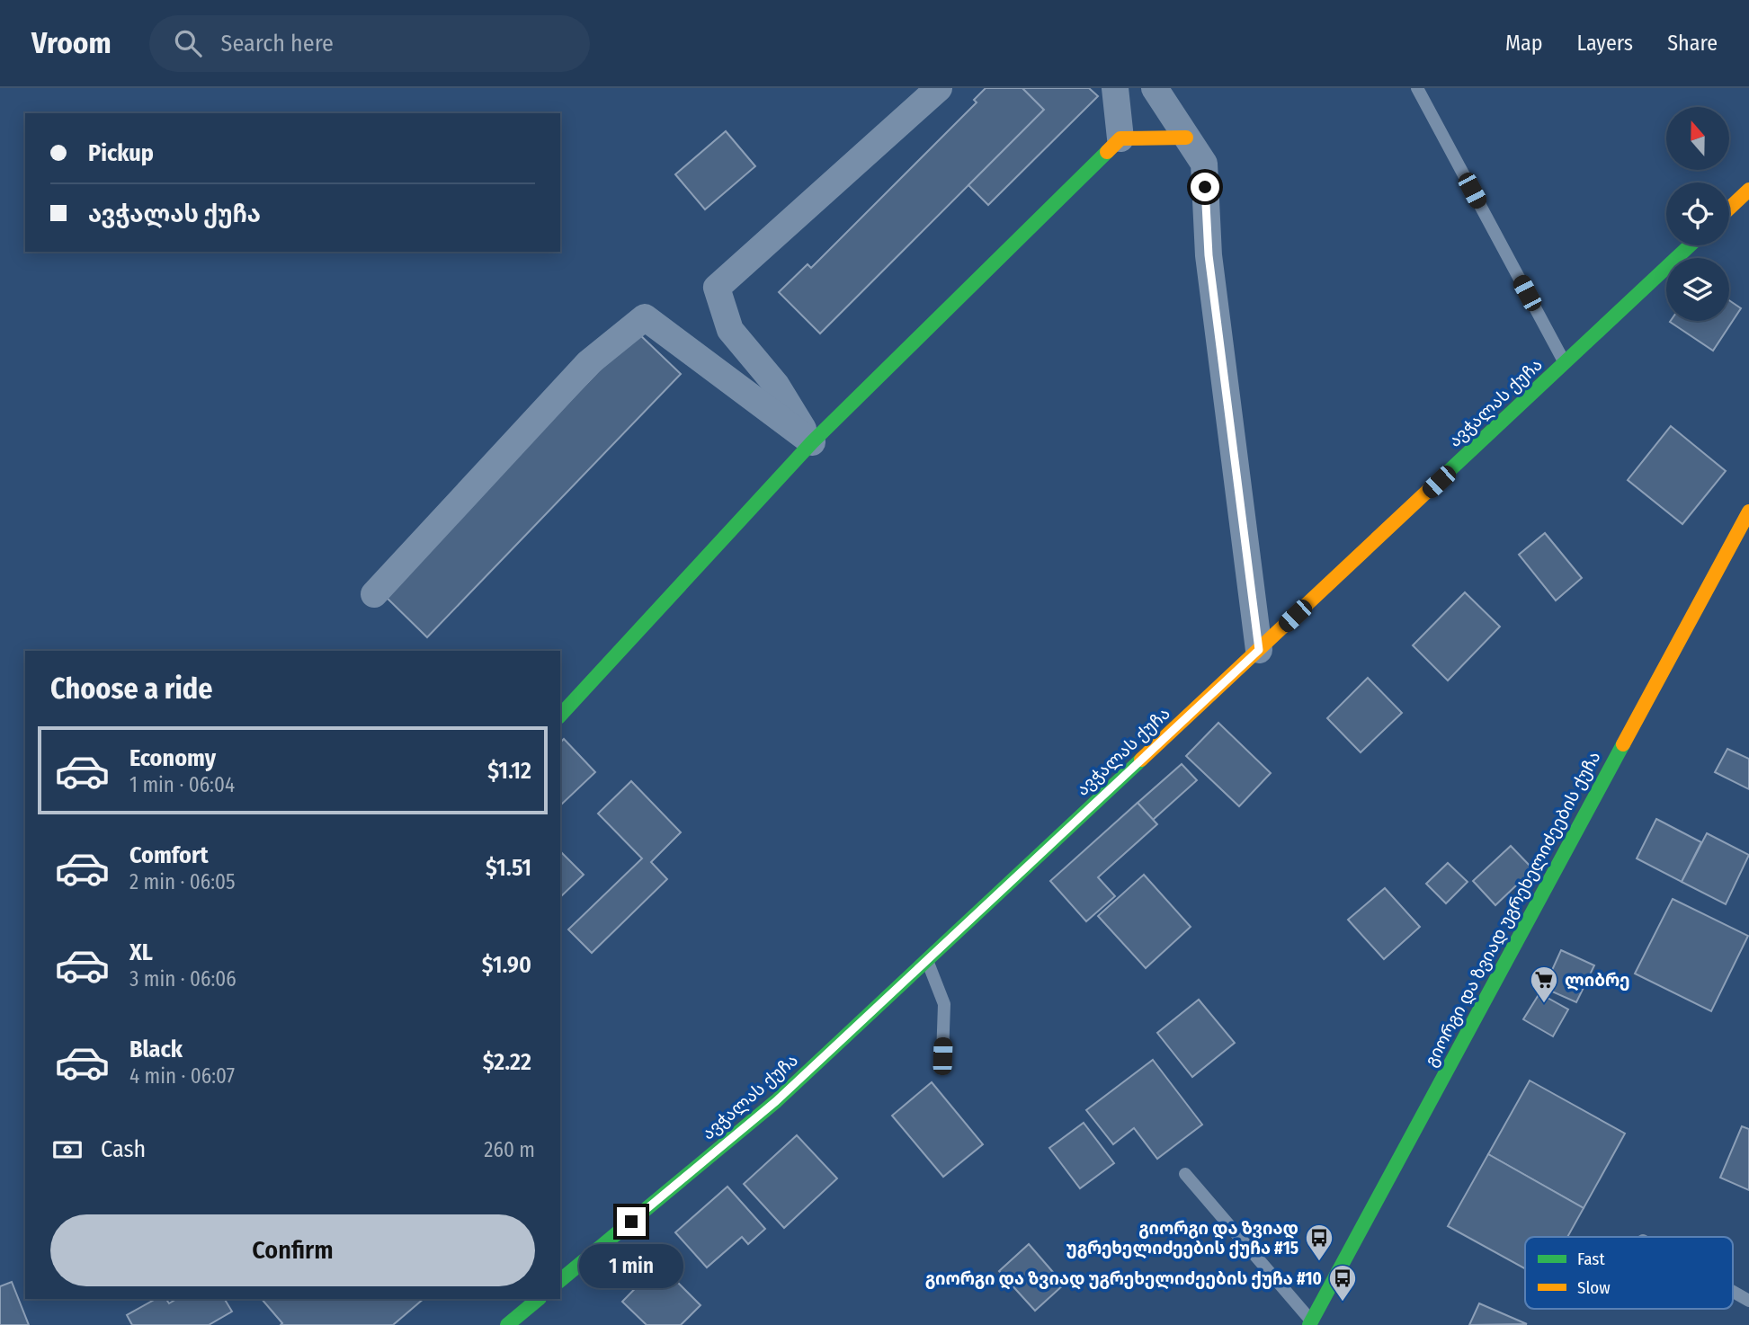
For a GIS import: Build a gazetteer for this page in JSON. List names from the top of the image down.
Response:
{
  "streets": {
    "main road": ["ავჭალას ქუჩა", "გიორგი და ზვიად უგრეხელიძეების ქუჩა"]
  },
  "places": {
    "supermarket": ["ლიბრე"],
    "bus stop": ["გიორგი და ზვიად უგრეხელიძეების ქუჩა #15", "გიორგი და ზვიად უგრეხელიძეების ქუჩა #10"]
  },
  "legend": ["Fast", "Slow"],
  "north": "top",
  "page": {
    "header": "Vroom",
    "search": "Search here",
    "nav": ["Map", "Layers", "Share"],
    "banner": ["Pickup", "ავჭალას ქუჩა"],
    "heading": "Choose a ride",
    "list": [
      {
        "name": "Economy",
        "note": "1 min · 06:04",
        "value": "$1.12"
      },
      {
        "name": "Comfort",
        "note": "2 min · 06:05",
        "value": "$1.51"
      },
      {
        "name": "XL",
        "note": "3 min · 06:06",
        "value": "$1.90"
      },
      {
        "name": "Black",
        "note": "4 min · 06:07",
        "value": "$2.22"
      }
    ],
    "pay": ["Cash", "260 m"],
    "buttons": "Confirm",
    "bubble": "1 min"
  }
}
